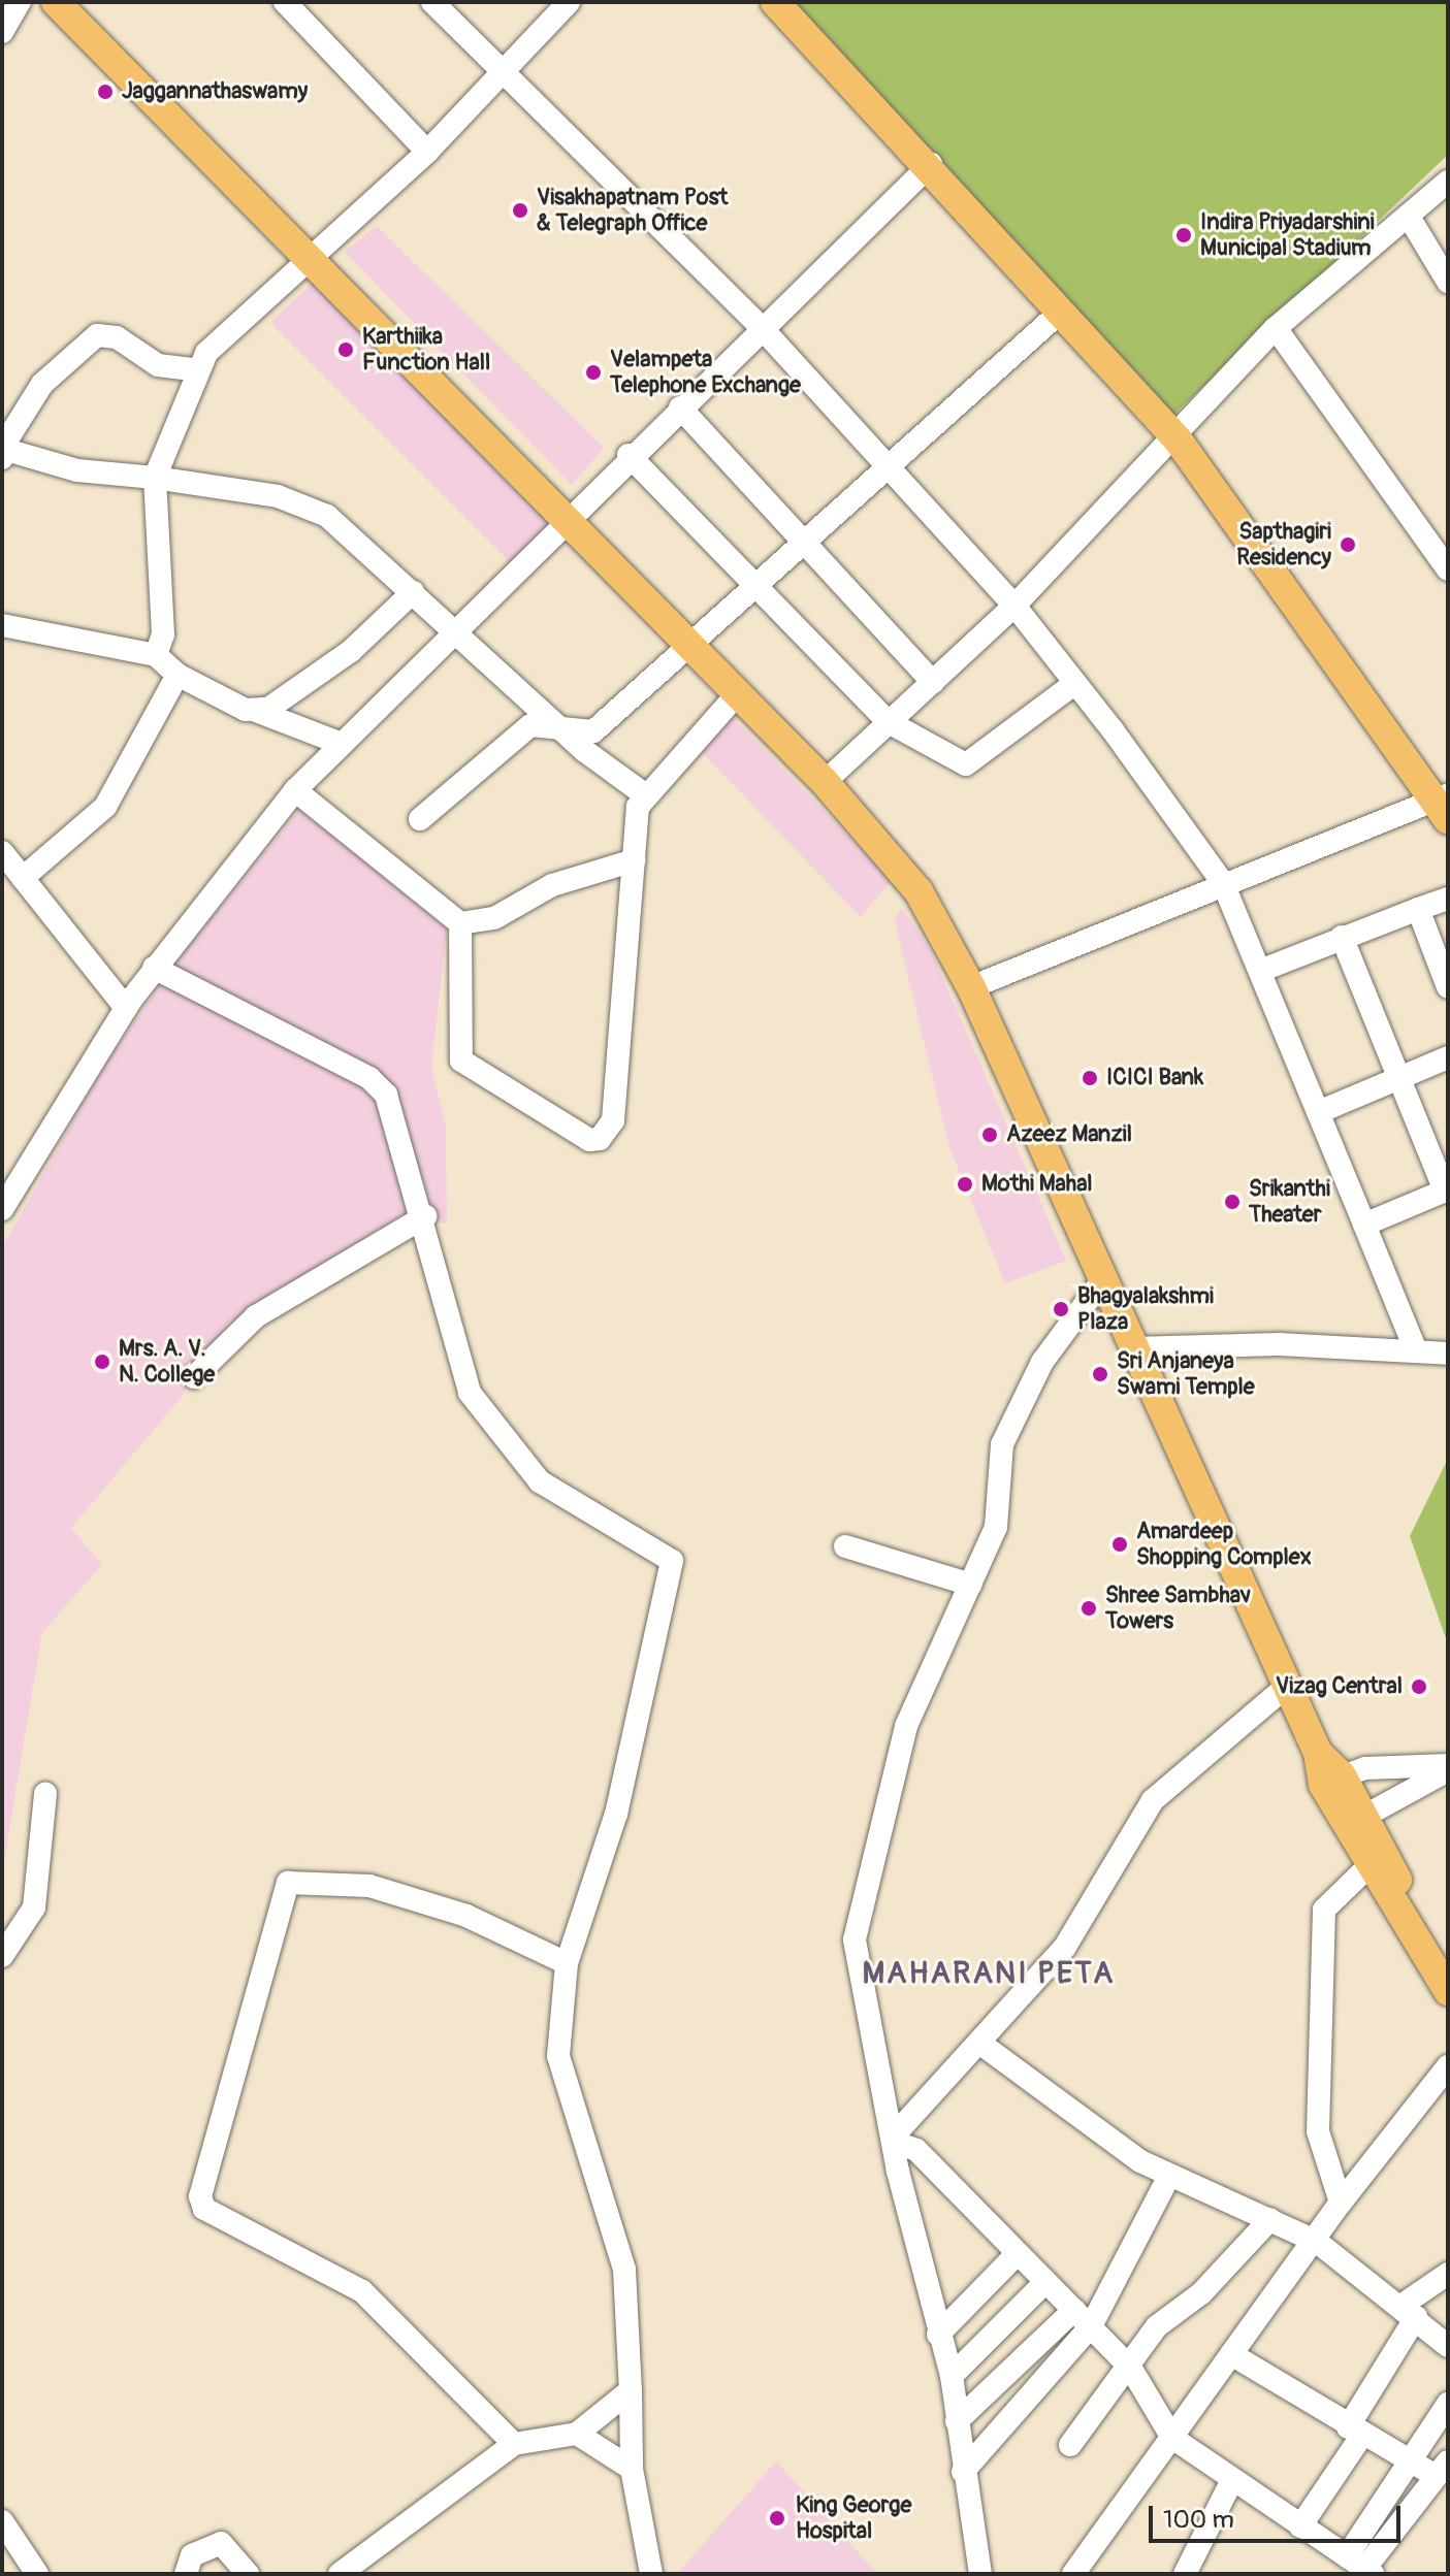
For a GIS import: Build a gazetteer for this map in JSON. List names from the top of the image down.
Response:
{
  "districts": ["MAHARANI PETA"],
  "places": [
    "Jaggannathaswamy",
    "Visakhapatnam Post & Telegraph Office",
    "Indira Priyadarshini Municipal Stadium",
    "Karthiika Function Hall",
    "Velampeta Telephone Exchange",
    "Sapthagiri Residency",
    "ICICI Bank",
    "Azeez Manzil",
    "Mothi Mahal",
    "Srikanthi Theater",
    "Bhagyalakshmi Plaza",
    "Mrs. A. V. N. College",
    "Sri Anjaneya Swami Temple",
    "Amardeep Shopping Complex",
    "Shree Sambhav Towers",
    "Vizag Central",
    "King George Hospital"
  ],
  "scale_bar": "100 m"
}
